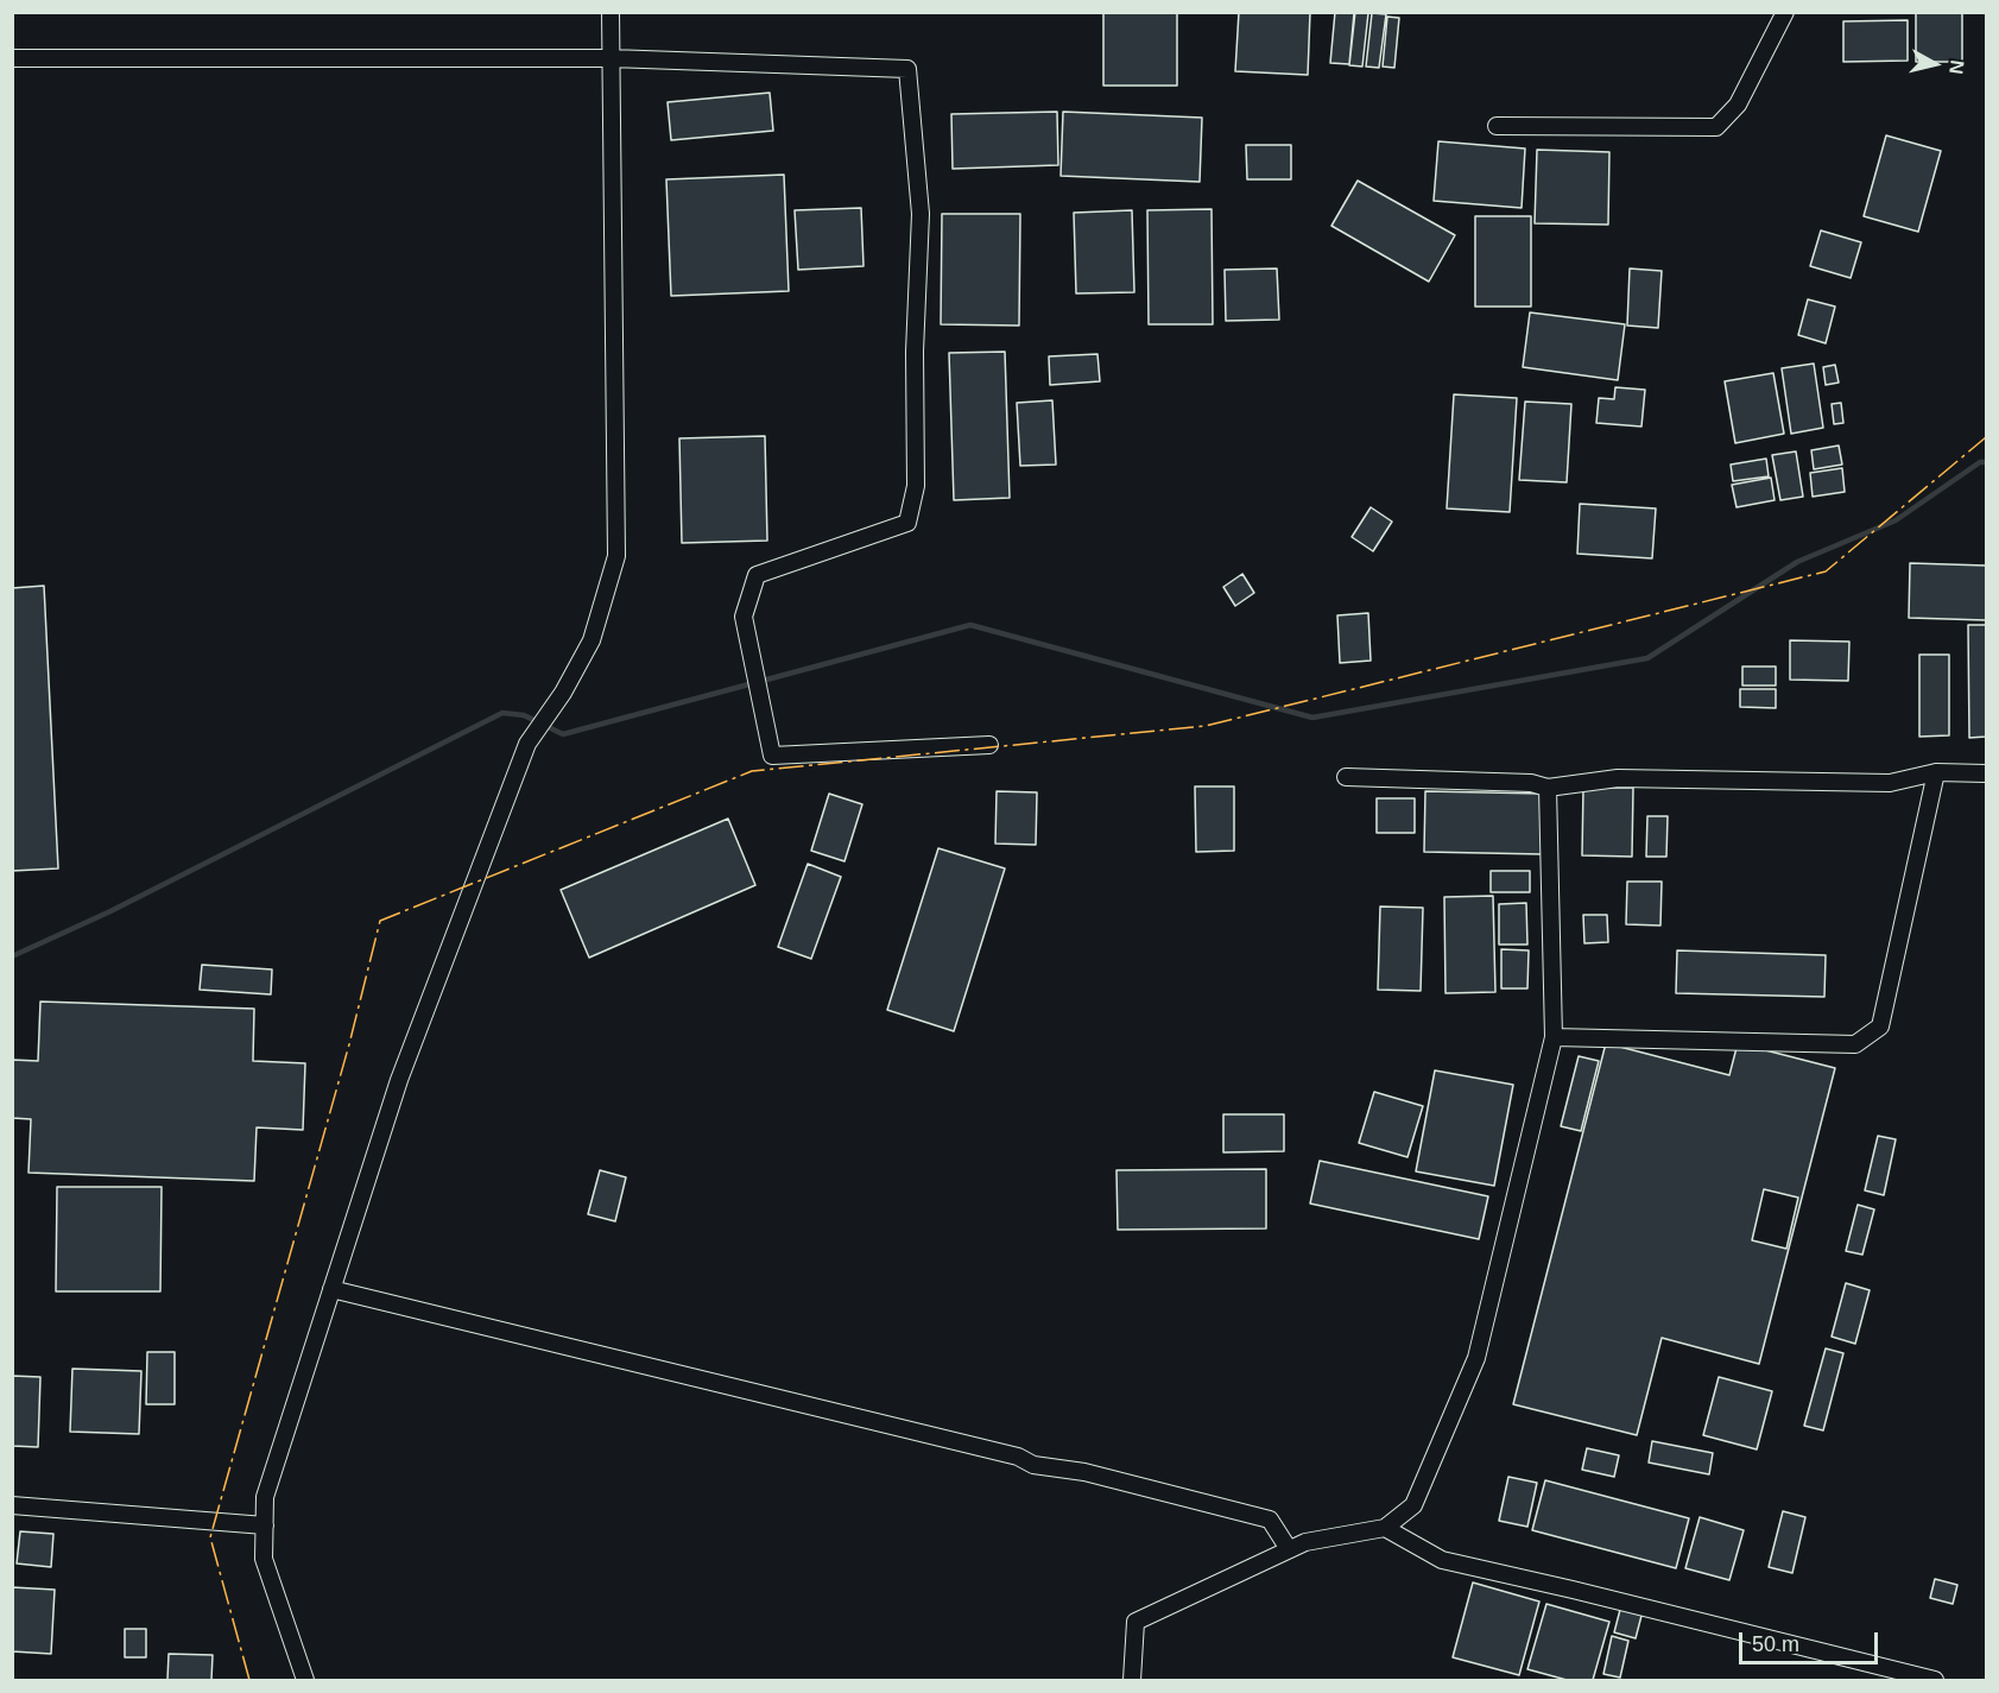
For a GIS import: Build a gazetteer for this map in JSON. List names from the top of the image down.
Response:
{
  "scale_bar": "50 m",
  "north": "right"
}
